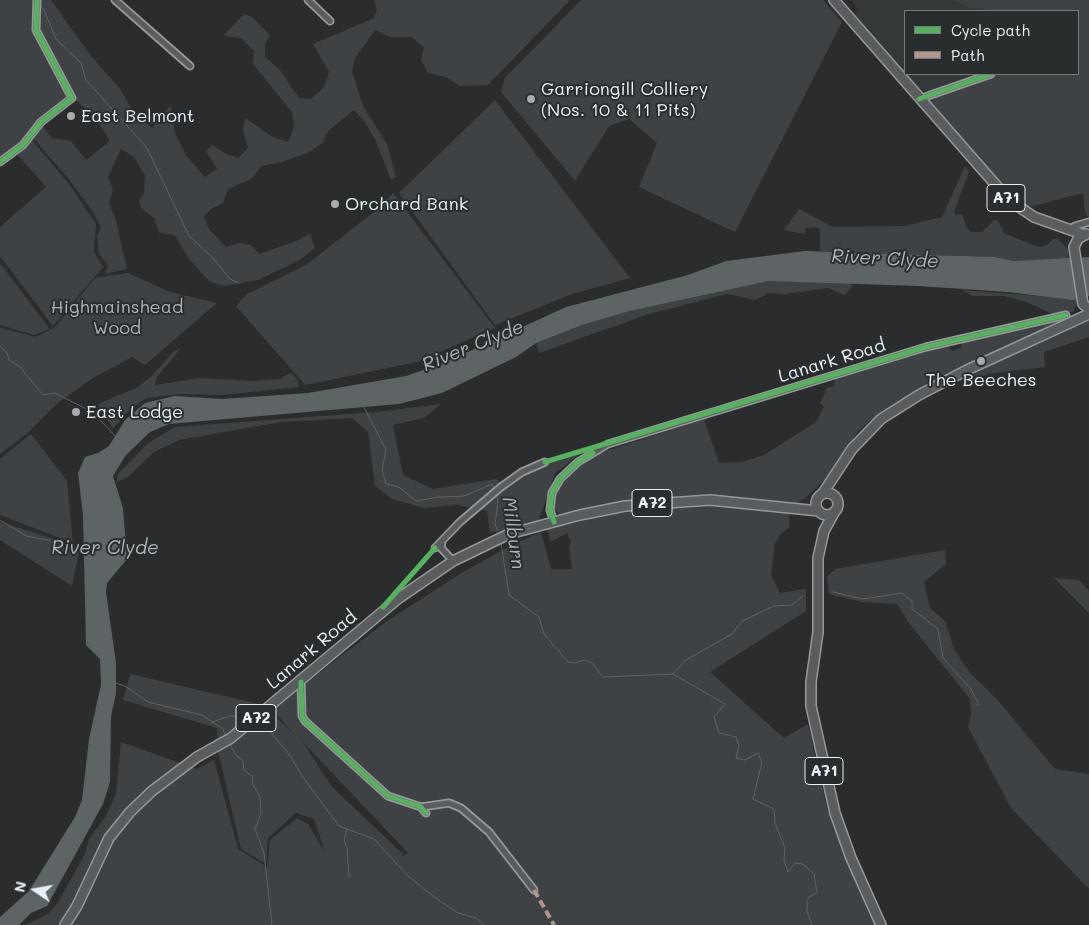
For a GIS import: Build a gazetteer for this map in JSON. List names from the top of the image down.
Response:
{
  "streets": {
    "main road": ["A71", "Lanark Road", "A72"]
  },
  "crossings": [
    ["A71", "Lanark Road"]
  ],
  "water": ["River Clyde", "Millburn"],
  "parks": ["Highmainshead Wood"],
  "places": [
    "Garriongill Colliery (Nos. 10 & 11 Pits)",
    "East Belmont",
    "Orchard Bank",
    "The Beeches",
    "East Lodge"
  ],
  "legend": ["Cycle path", "Path"],
  "north": "left"
}
